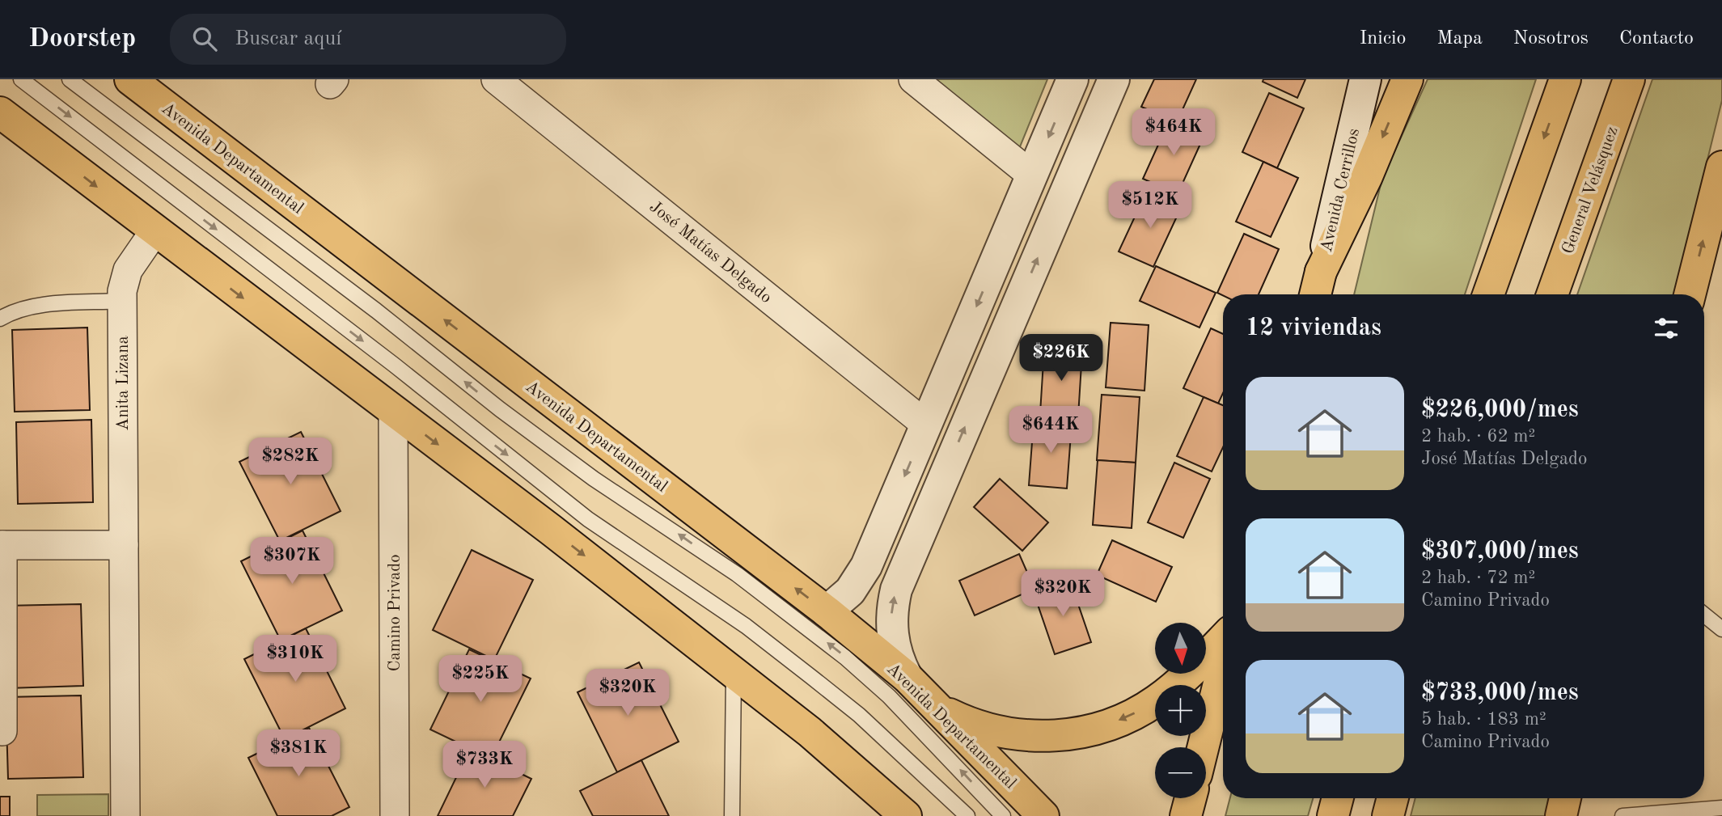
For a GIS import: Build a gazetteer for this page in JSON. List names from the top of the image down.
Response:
{
  "streets": {
    "main road": ["Avenida Departamental", "Avenida Cerrillos", "General Velásquez"],
    "street": ["José Matías Delgado", "Anita Lizana", "Camino Privado"]
  },
  "north": "bottom",
  "page": {
    "header": "Doorstep",
    "search": "Buscar aquí",
    "nav": [
      "Inicio",
      "Mapa",
      "Nosotros",
      "Contacto"
    ],
    "price": [
      "$464K",
      "$512K",
      "$226K",
      "$644K",
      "$282K",
      "$307K",
      "$320K",
      "$310K",
      "$225K",
      "$320K",
      "$381K",
      "$733K"
    ],
    "heading": "12 viviendas",
    "list": [
      {
        "name": "$226,000/mes",
        "note": "2 hab. · 62 m² · José Matías Delgado"
      },
      {
        "name": "$307,000/mes",
        "note": "2 hab. · 72 m² · Camino Privado"
      },
      {
        "name": "$733,000/mes",
        "note": "5 hab. · 183 m² · Camino Privado"
      }
    ],
    "map_buttons": ["+", "−"]
  }
}
